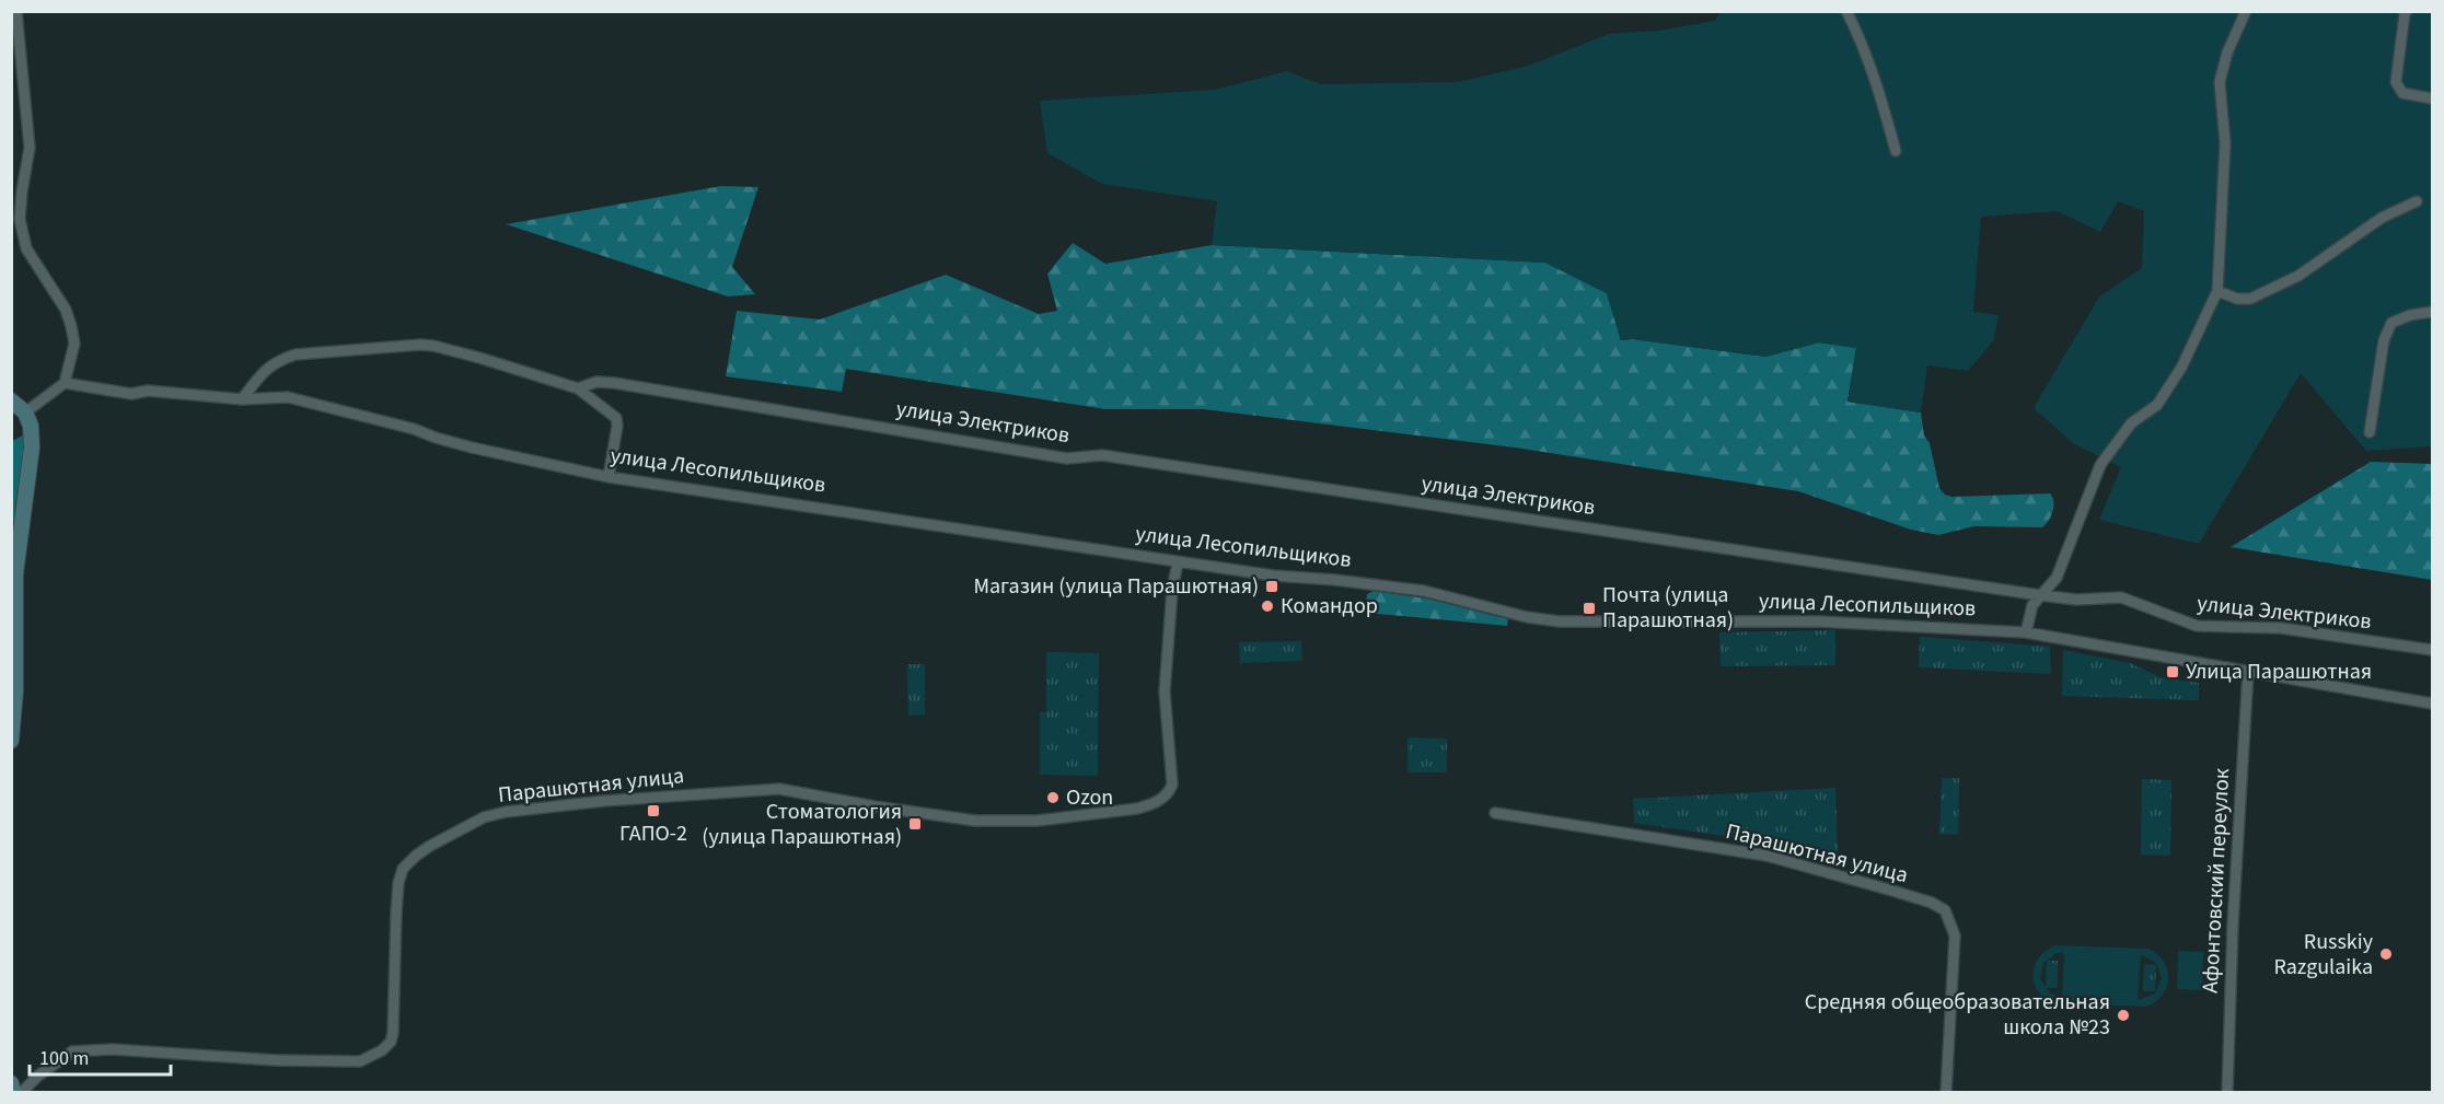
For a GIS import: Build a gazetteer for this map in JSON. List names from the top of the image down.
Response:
{
  "streets": {
    "street": [
      "улица Электриков",
      "улица Лесопильщиков",
      "Парашютная улица",
      "Афонтовский переулок"
    ]
  },
  "crossings": [
    ["улица Лесопильщиков", "Парашютная улица"],
    ["улица Лесопильщиков", "Афонтовский переулок"]
  ],
  "places": {
    "transit": [
      "Магазин (улица Парашютная)",
      "Почта (улица Парашютная)",
      "Улица Парашютная",
      "ГАПО-2",
      "Стоматология (улица Парашютная)"
    ],
    "other": [
      "Командор",
      "Ozon",
      "Russkiy Razgulaika",
      "Средняя общеобразовательная школа №23"
    ]
  },
  "scale_bar": "100 m"
}
